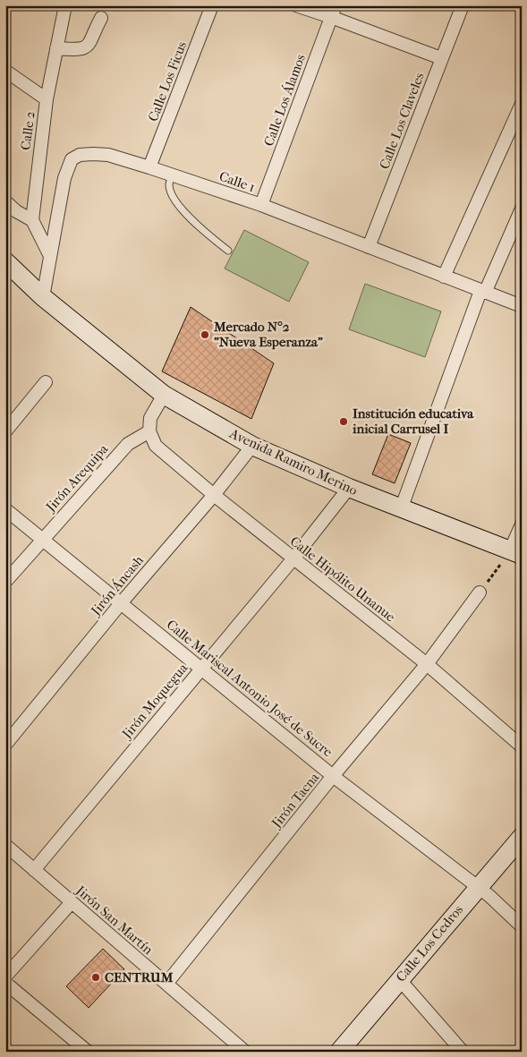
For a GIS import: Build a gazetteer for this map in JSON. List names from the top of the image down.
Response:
{
  "streets": {
    "street": [
      "Calle Los Ficus",
      "Calle Los Álamos",
      "Calle Los Claveles",
      "Calle 2",
      "Calle 1",
      "Avenida Ramiro Merino",
      "Jirón Arequipa",
      "Calle Hipólito Unanue",
      "Jirón Áncash",
      "Calle Mariscal Antonio José de Sucre",
      "Jirón Moquegua",
      "Jirón Tacna",
      "Jirón San Martín",
      "Calle Los Cedros"
    ]
  },
  "crossings": [
    ["Calle Los Ficus", "Calle 1"],
    ["Calle Los Álamos", "Calle 1"],
    ["Calle Los Claveles", "Calle 1"],
    ["Calle 1", "Avenida Ramiro Merino"],
    ["Avenida Ramiro Merino", "Jirón Áncash"],
    ["Avenida Ramiro Merino", "Jirón Moquegua"],
    ["Jirón Arequipa", "Calle Hipólito Unanue"],
    ["Jirón Arequipa", "Calle Mariscal Antonio José de Sucre"],
    ["Calle Hipólito Unanue", "Jirón Áncash"],
    ["Calle Hipólito Unanue", "Jirón Moquegua"],
    ["Calle Hipólito Unanue", "Jirón Tacna"],
    ["Jirón Áncash", "Calle Mariscal Antonio José de Sucre"],
    ["Calle Mariscal Antonio José de Sucre", "Jirón Moquegua"],
    ["Calle Mariscal Antonio José de Sucre", "Jirón Tacna"],
    ["Calle Mariscal Antonio José de Sucre", "Calle Los Cedros"],
    ["Jirón Moquegua", "Jirón San Martín"],
    ["Jirón Tacna", "Jirón San Martín"]
  ],
  "places": ["Mercado N°2 \"Nueva Esperanza\"", "Institución educativa inicial Carrusel I", "CENTRUM"]
}
